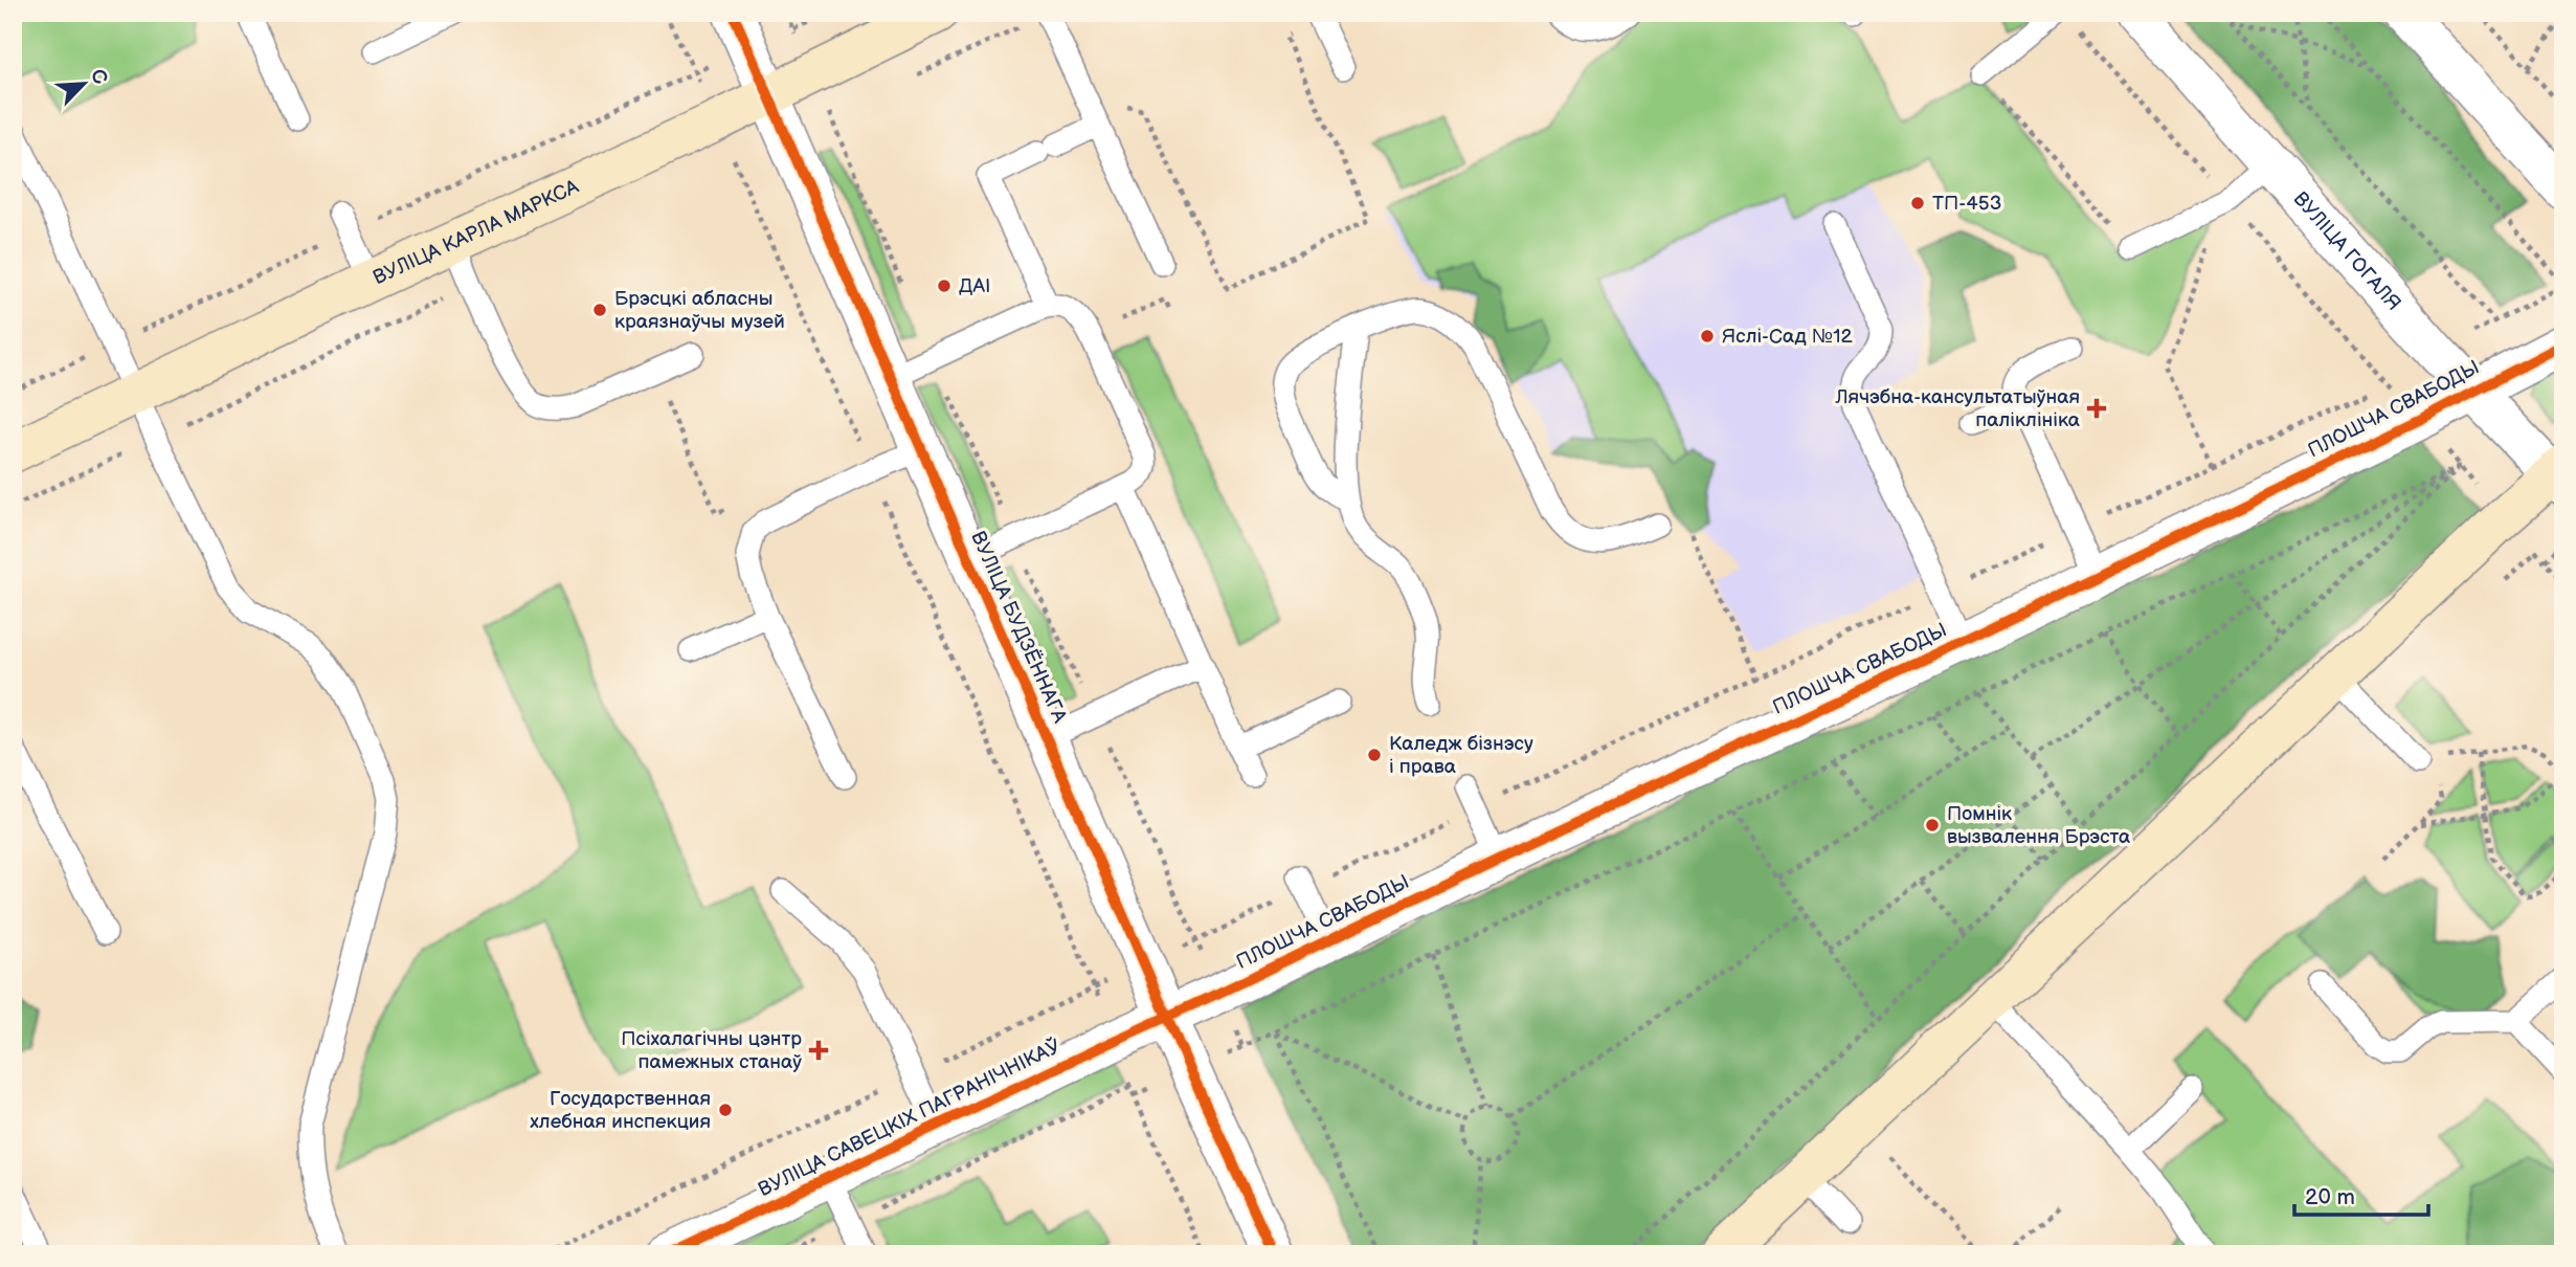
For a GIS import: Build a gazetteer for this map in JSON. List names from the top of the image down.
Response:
{
  "streets": {
    "main road": ["ВУЛІЦА КАРЛА МАРКСА"],
    "street": [
      "ВУЛІЦА ГОГАЛЯ",
      "ПЛОШЧА СВАБОДЫ",
      "ВУЛІЦА БУДЗЁННАГА",
      "ВУЛІЦА САВЕЦКІХ ПАГРАНІЧНІКАЎ"
    ]
  },
  "crossings": [
    ["ВУЛІЦА КАРЛА МАРКСА", "ВУЛІЦА БУДЗЁННАГА"],
    ["ВУЛІЦА ГОГАЛЯ", "ПЛОШЧА СВАБОДЫ"],
    ["ПЛОШЧА СВАБОДЫ", "ВУЛІЦА БУДЗЁННАГА"],
    ["ПЛОШЧА СВАБОДЫ", "ВУЛІЦА САВЕЦКІХ ПАГРАНІЧНІКАЎ"],
    ["ВУЛІЦА БУДЗЁННАГА", "ВУЛІЦА САВЕЦКІХ ПАГРАНІЧНІКАЎ"]
  ],
  "places": {
    "other": [
      "ТП-453",
      "ДАІ",
      "Брэсцкі абласны краязнаўчы музей",
      "Яслі-Сад №12",
      "Каледж бізнэсу і права",
      "Помнік вызвалення Брэста",
      "Государственная хлебная инспекция"
    ],
    "health": ["Лячэбна-кансультатыўная паліклініка", "Псіхалагічны цэнтр памежных станаў"]
  },
  "scale_bar": "20 m",
  "north": "top right"
}
